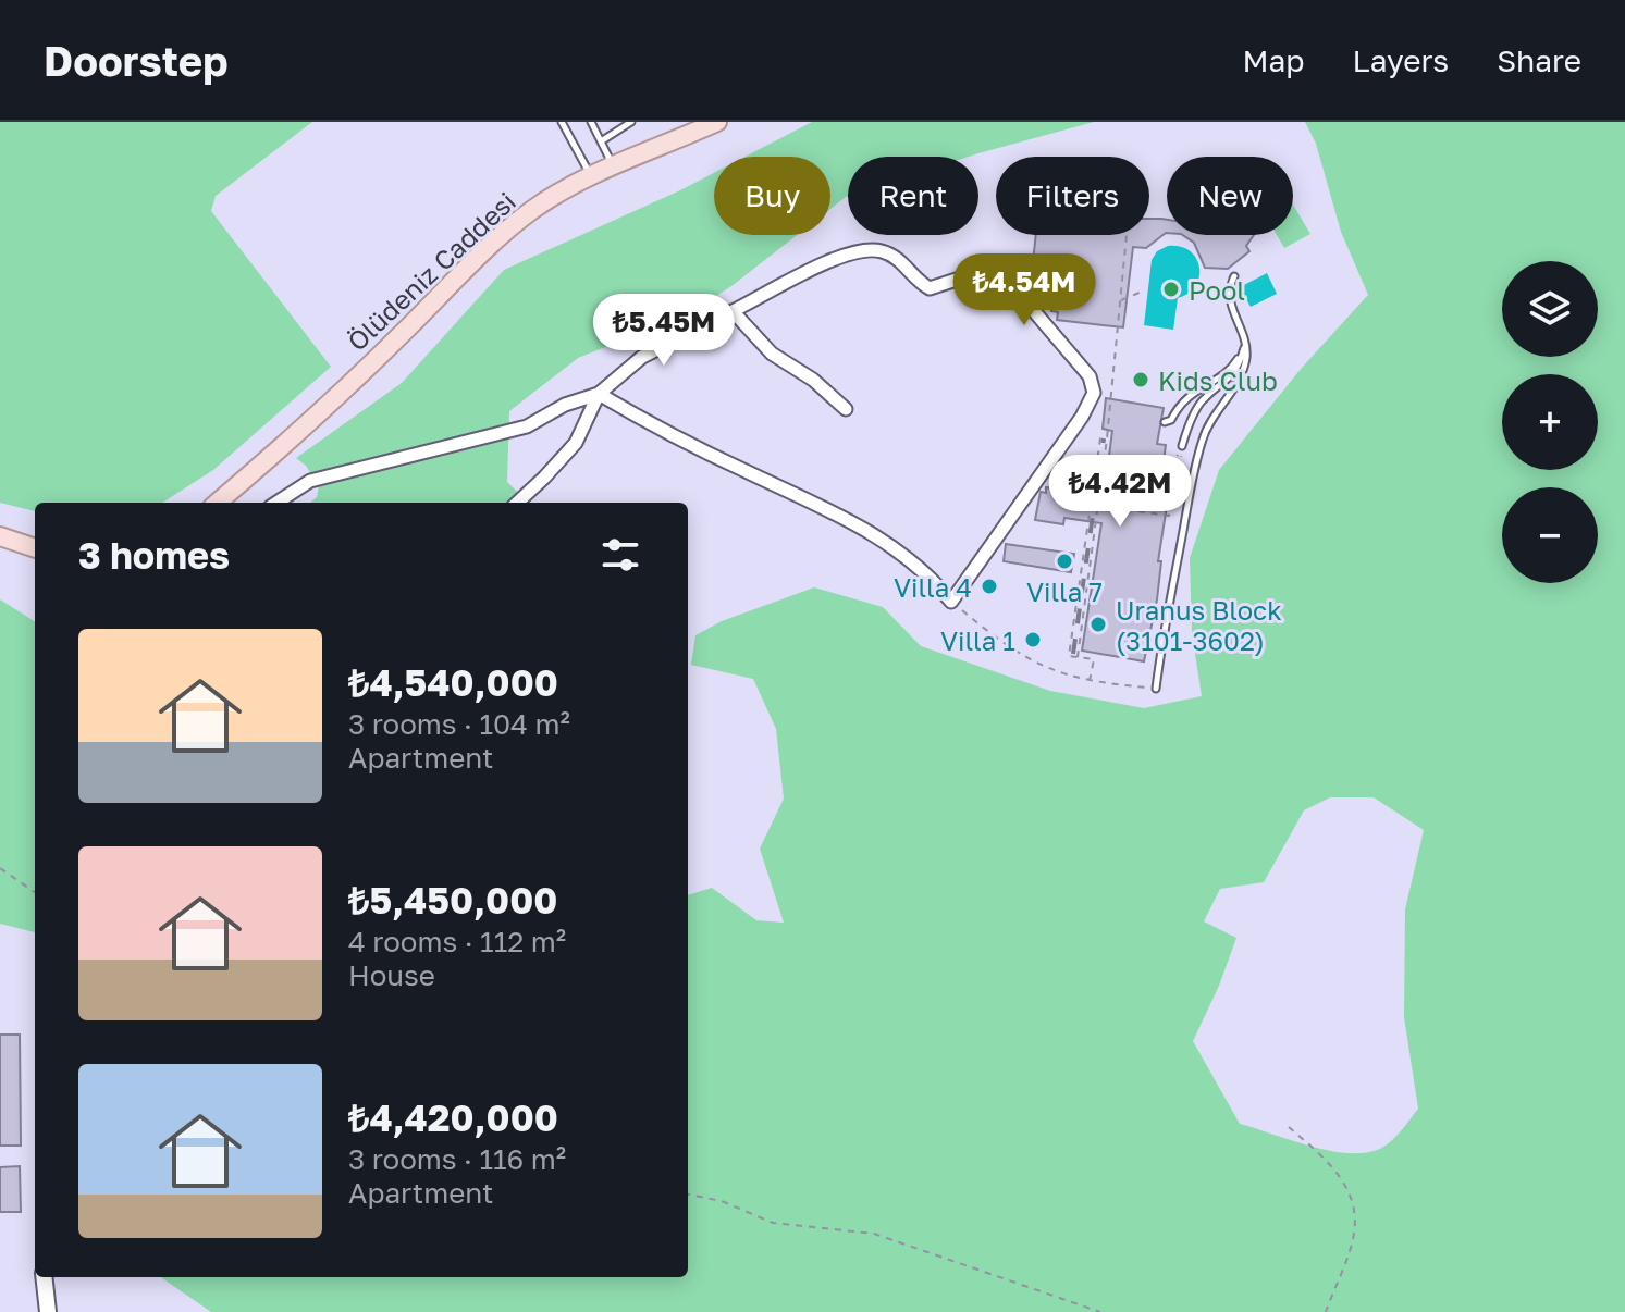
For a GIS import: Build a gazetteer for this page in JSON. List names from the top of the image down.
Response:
{
  "streets": {
    "main road": ["Ölüdeniz Caddesi"]
  },
  "places": [
    "Pool",
    "Kids Club",
    "Villa 7",
    "Villa 4",
    "Uranus Block (3101-3602)",
    "Villa 1"
  ],
  "page": {
    "header": "Doorstep",
    "nav": ["Map", "Layers", "Share"],
    "chip": [
      "Buy",
      "Rent",
      "Filters",
      "New"
    ],
    "price": ["₺4.54M", "₺5.45M", "₺4.42M"],
    "map_buttons": ["+", "−"],
    "heading": "3 homes",
    "list": [
      {
        "name": "₺4,540,000",
        "note": "3 rooms · 104 m² · Apartment"
      },
      {
        "name": "₺5,450,000",
        "note": "4 rooms · 112 m² · House"
      },
      {
        "name": "₺4,420,000",
        "note": "3 rooms · 116 m² · Apartment"
      }
    ]
  }
}
